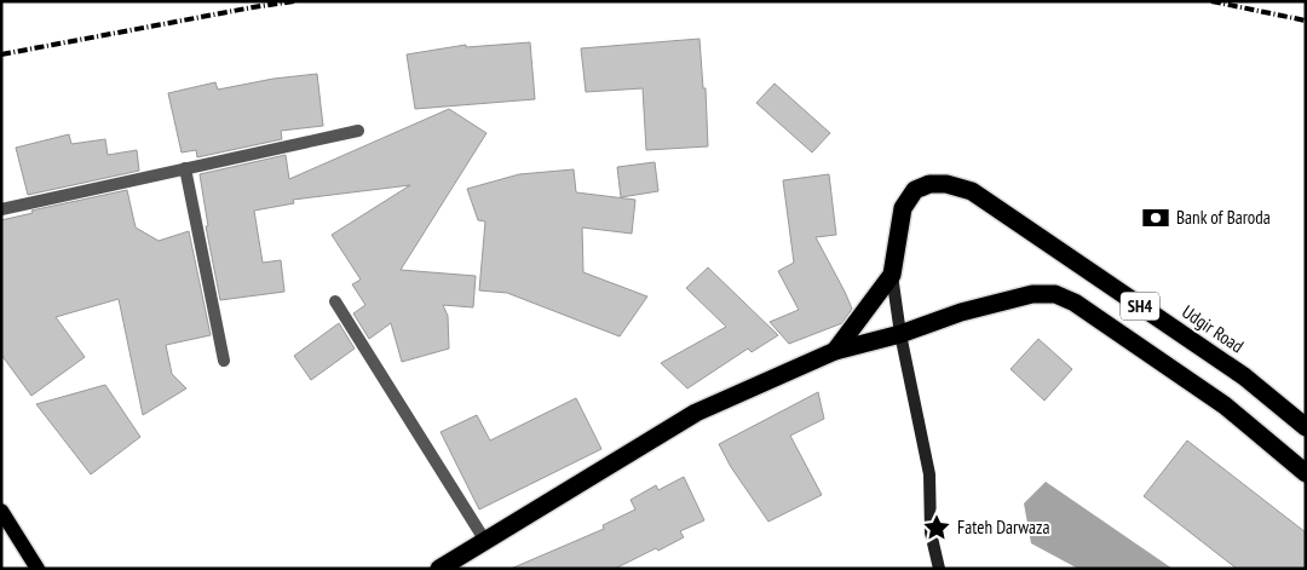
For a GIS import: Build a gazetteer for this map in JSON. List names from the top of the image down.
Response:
{
  "streets": {
    "highway": ["SH4", "Udgir Road"]
  },
  "places": {
    "bank": ["Bank of Baroda"],
    "place": ["Fateh Darwaza"]
  }
}
